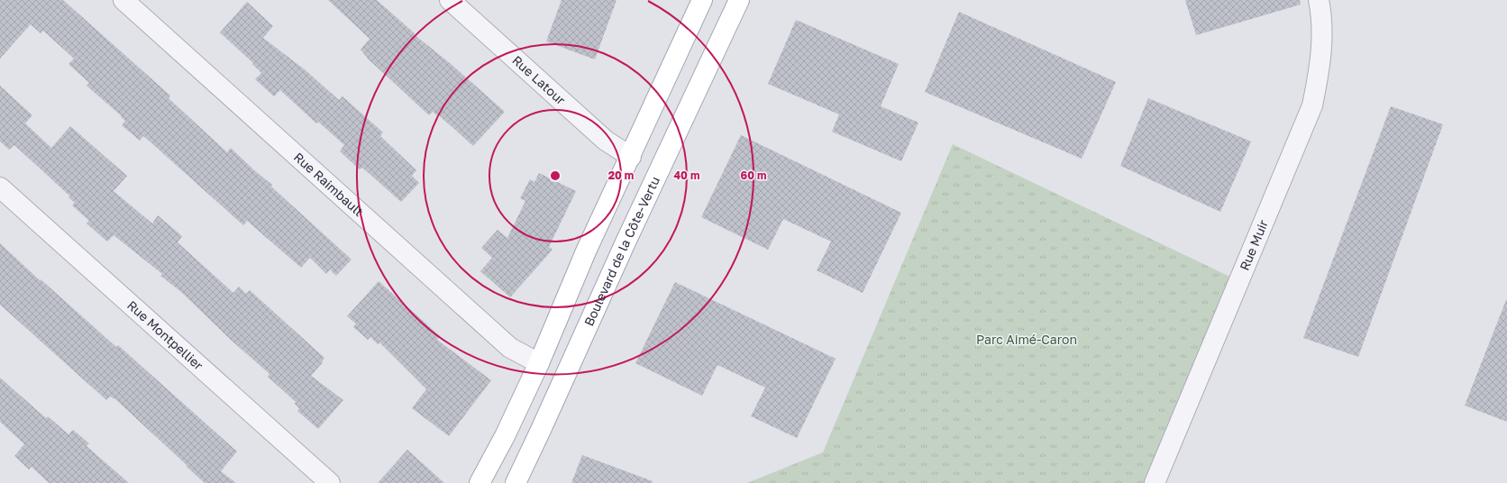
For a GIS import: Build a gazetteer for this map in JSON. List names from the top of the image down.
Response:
{
  "streets": {
    "main road": ["Boulevard de la Côte-Vertu"],
    "street": [
      "Rue Latour",
      "Rue Raimbault",
      "Rue Muir",
      "Rue Montpellier"
    ]
  },
  "parks": ["Parc Aimé-Caron"],
  "rings": ["20 m", "40 m", "60 m"]
}
